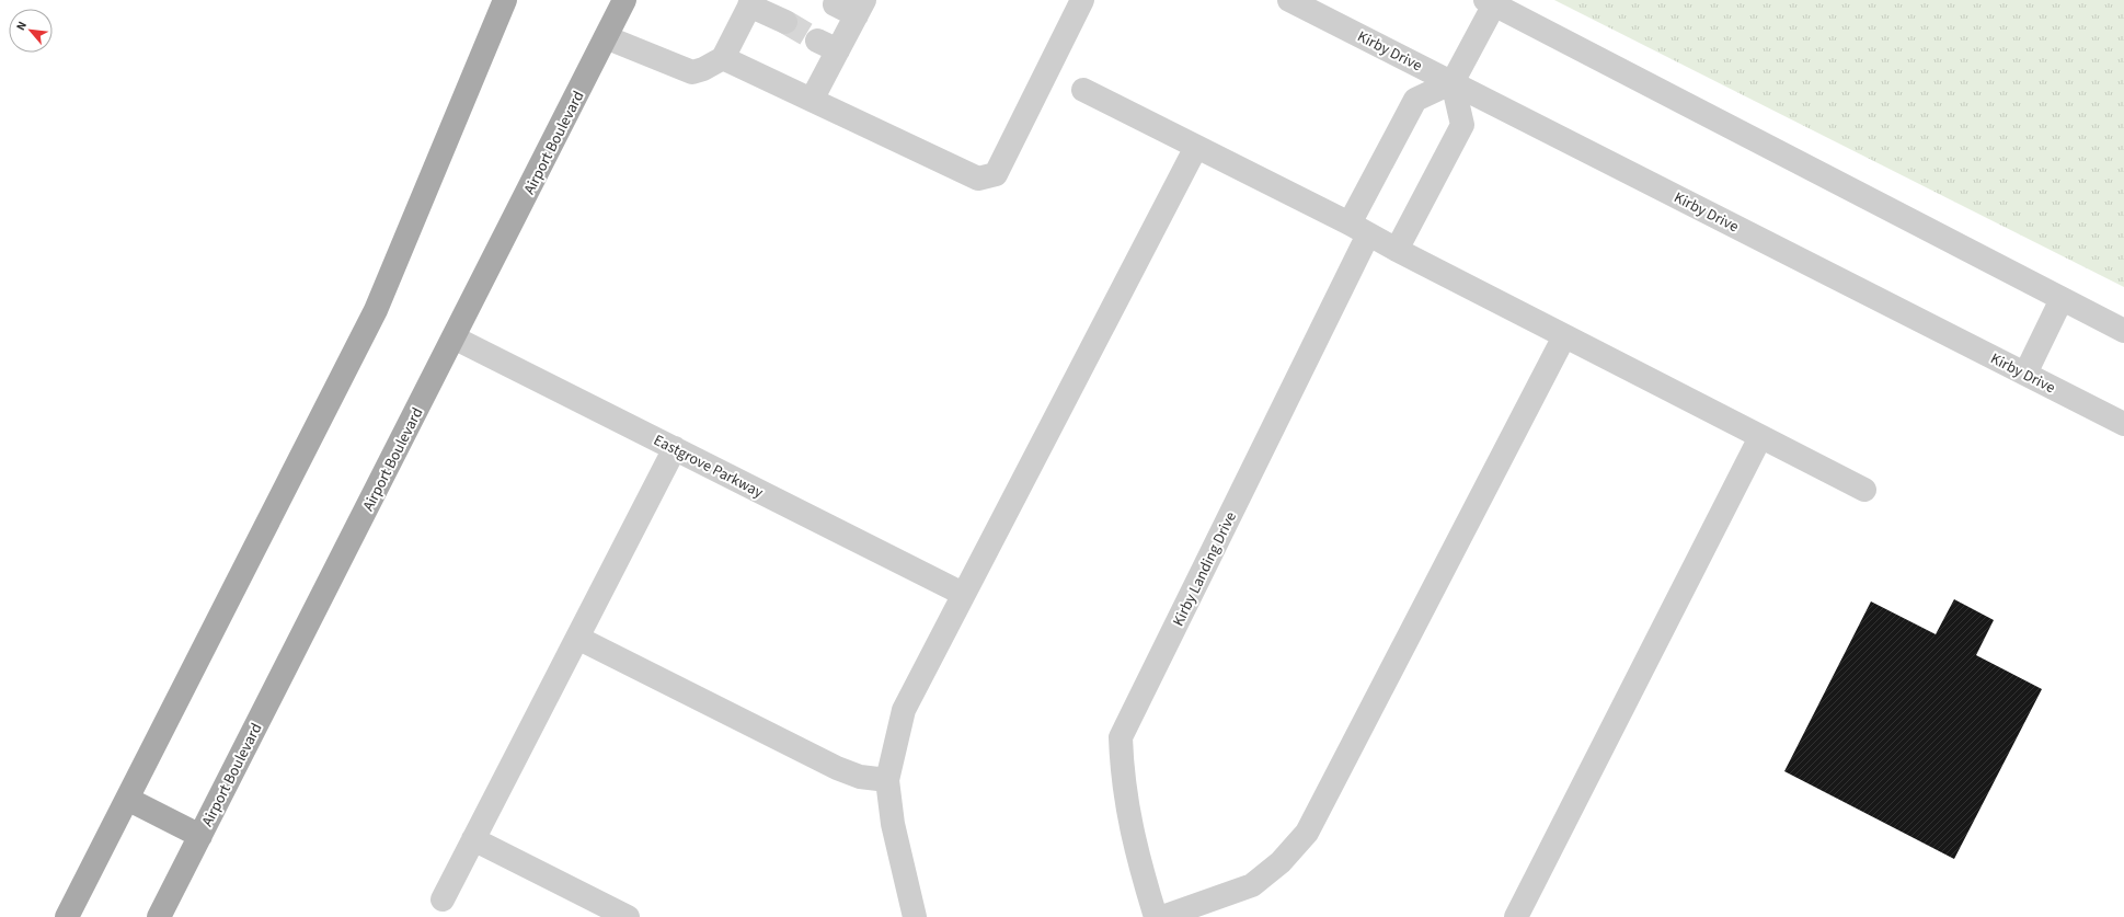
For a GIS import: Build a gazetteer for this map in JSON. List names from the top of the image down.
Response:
{
  "streets": {
    "main road": ["Airport Boulevard"],
    "street": ["Kirby Drive", "Eastgrove Parkway", "Kirby Landing Drive"]
  },
  "crossings": [
    ["Kirby Drive", "Kirby Landing Drive"],
    ["Airport Boulevard", "Eastgrove Parkway"]
  ],
  "north": "top left"
}
